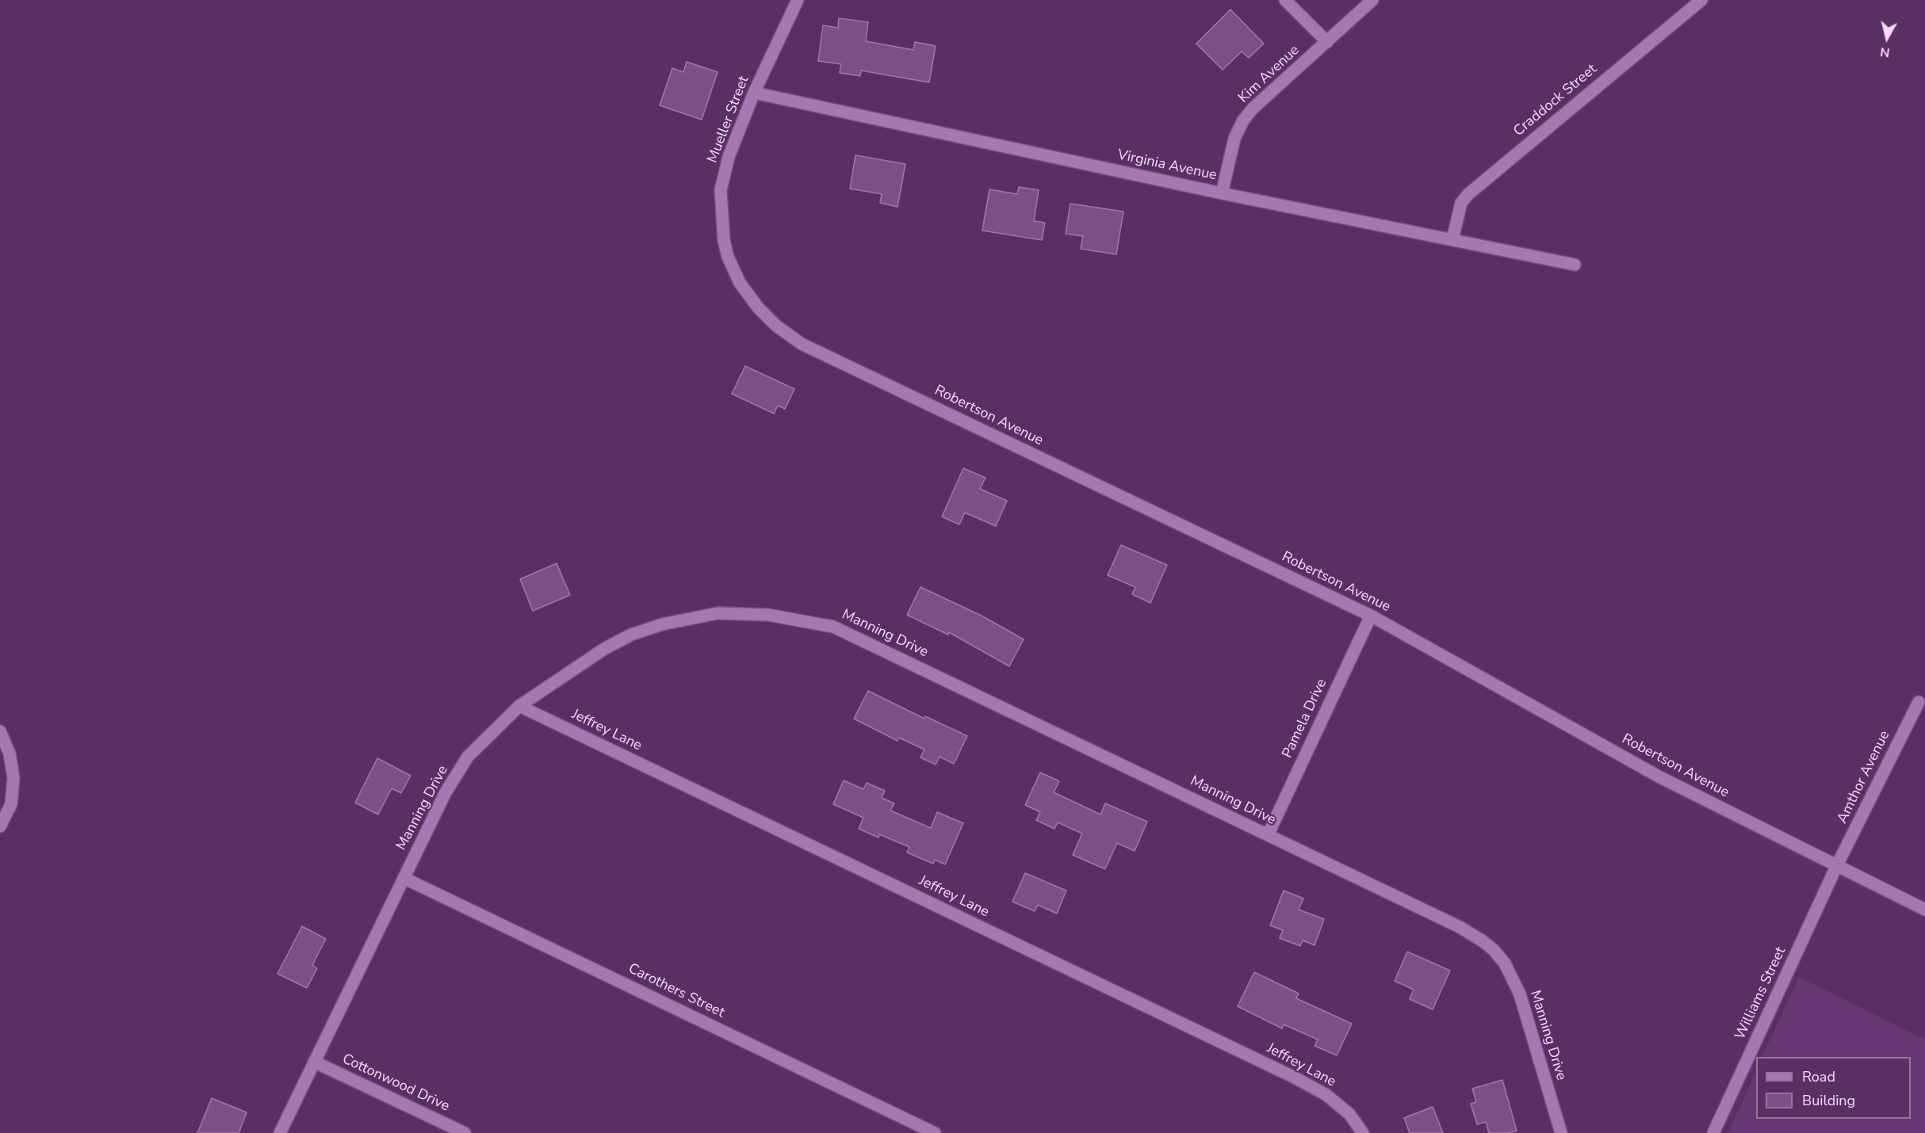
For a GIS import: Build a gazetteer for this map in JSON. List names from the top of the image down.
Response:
{
  "streets": {
    "street": [
      "Kim Avenue",
      "Craddock Street",
      "Mueller Street",
      "Virginia Avenue",
      "Robertson Avenue",
      "Manning Drive",
      "Pamela Drive",
      "Jeffrey Lane",
      "Amthor Avenue",
      "Carothers Street",
      "Williams Street",
      "Cottonwood Drive"
    ]
  },
  "crossings": [
    ["Kim Avenue", "Virginia Avenue"],
    ["Craddock Street", "Virginia Avenue"],
    ["Mueller Street", "Virginia Avenue"],
    ["Mueller Street", "Robertson Avenue"],
    ["Robertson Avenue", "Pamela Drive"],
    ["Robertson Avenue", "Amthor Avenue"],
    ["Robertson Avenue", "Williams Street"],
    ["Manning Drive", "Pamela Drive"],
    ["Manning Drive", "Jeffrey Lane"],
    ["Manning Drive", "Carothers Street"],
    ["Manning Drive", "Cottonwood Drive"],
    ["Amthor Avenue", "Williams Street"]
  ],
  "legend": ["Road", "Building"],
  "north": "bottom"
}
